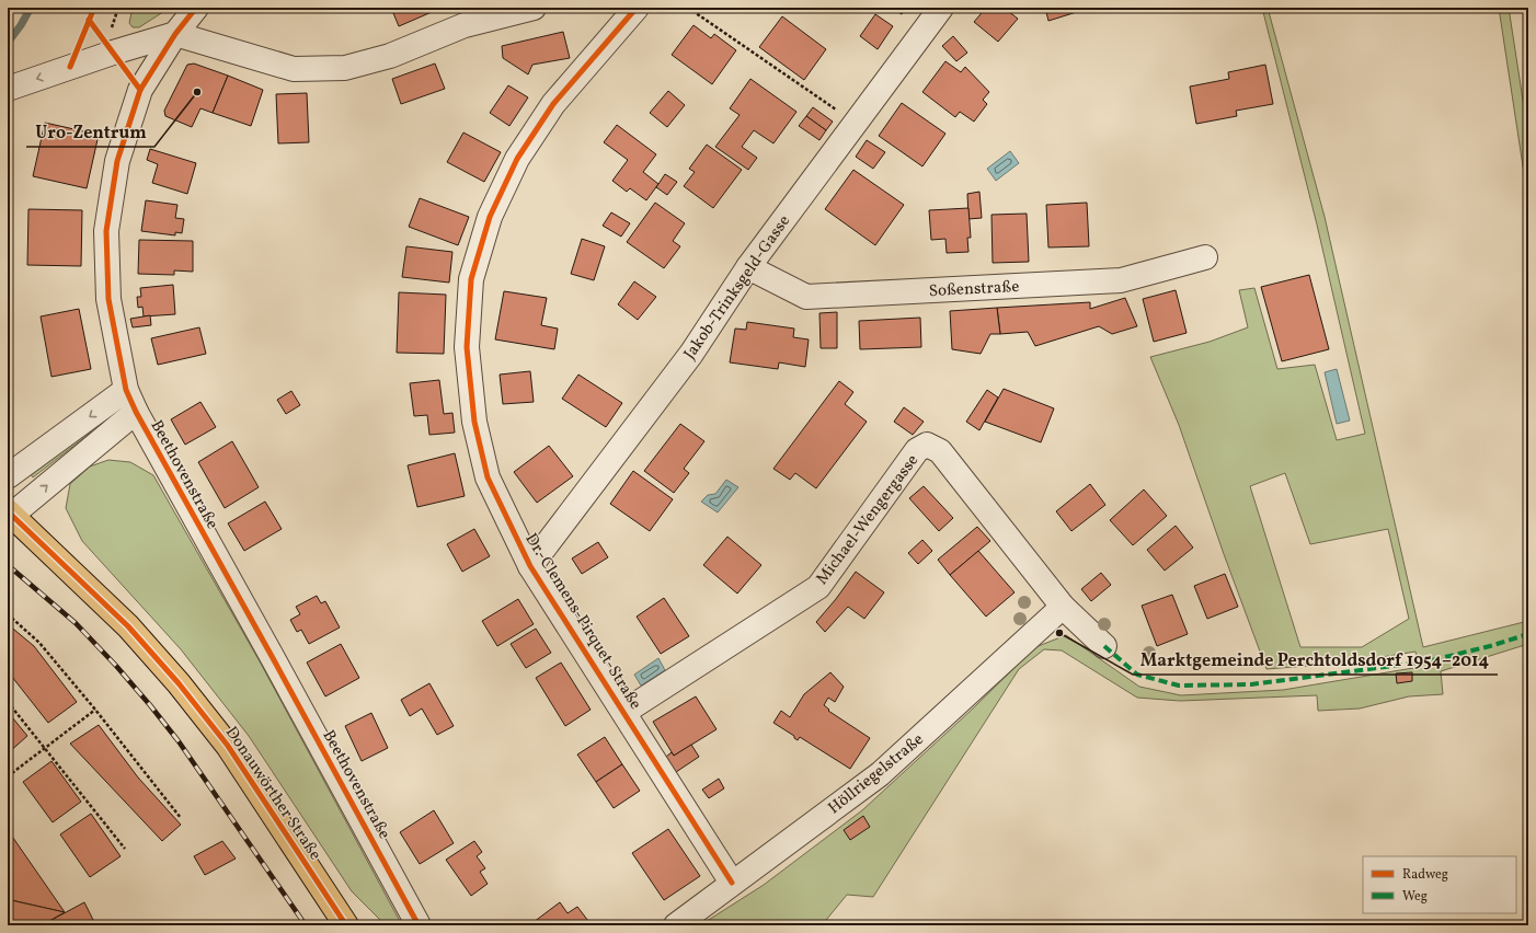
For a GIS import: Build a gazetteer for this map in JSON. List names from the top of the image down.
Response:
{
  "streets": {
    "main road": ["Donauwörther Straße"],
    "street": [
      "Jakob-Trinksgeld-Gasse",
      "Soßenstraße",
      "Beethovenstraße",
      "Michael-Wengergasse",
      "Dr.-Clemens-Pirquet-Straße",
      "Höllriegelstraße"
    ]
  },
  "crossings": [
    ["Jakob-Trinksgeld-Gasse", "Soßenstraße"],
    ["Jakob-Trinksgeld-Gasse", "Dr.-Clemens-Pirquet-Straße"],
    ["Michael-Wengergasse", "Dr.-Clemens-Pirquet-Straße"],
    ["Michael-Wengergasse", "Höllriegelstraße"],
    ["Dr.-Clemens-Pirquet-Straße", "Höllriegelstraße"]
  ],
  "places": ["Uro-Zentrum", "Marktgemeinde Perchtoldsdorf 1954–2014"],
  "legend": ["Radweg", "Weg"]
}
